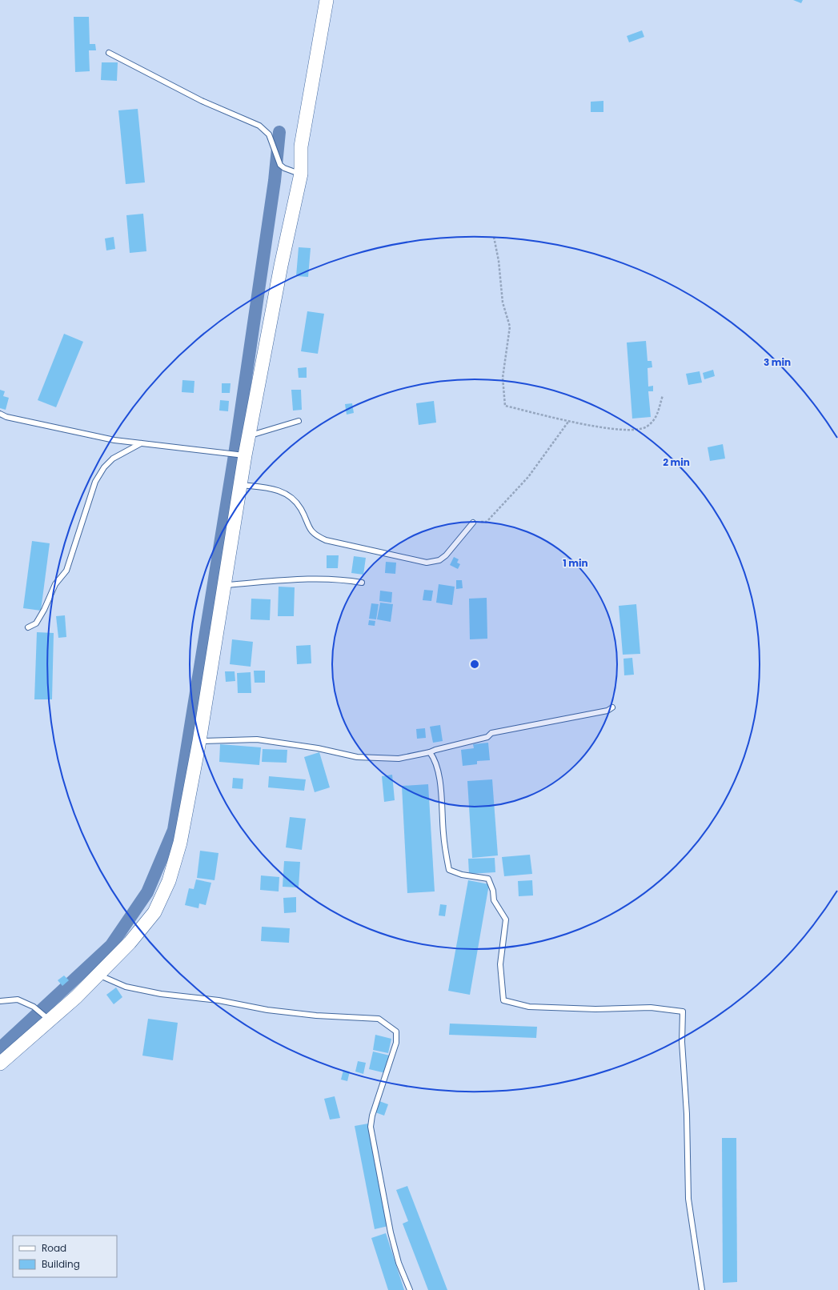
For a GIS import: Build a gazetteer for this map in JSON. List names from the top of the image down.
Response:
{
  "legend": ["Road", "Building"],
  "rings": ["3 min", "2 min", "1 min"]
}
